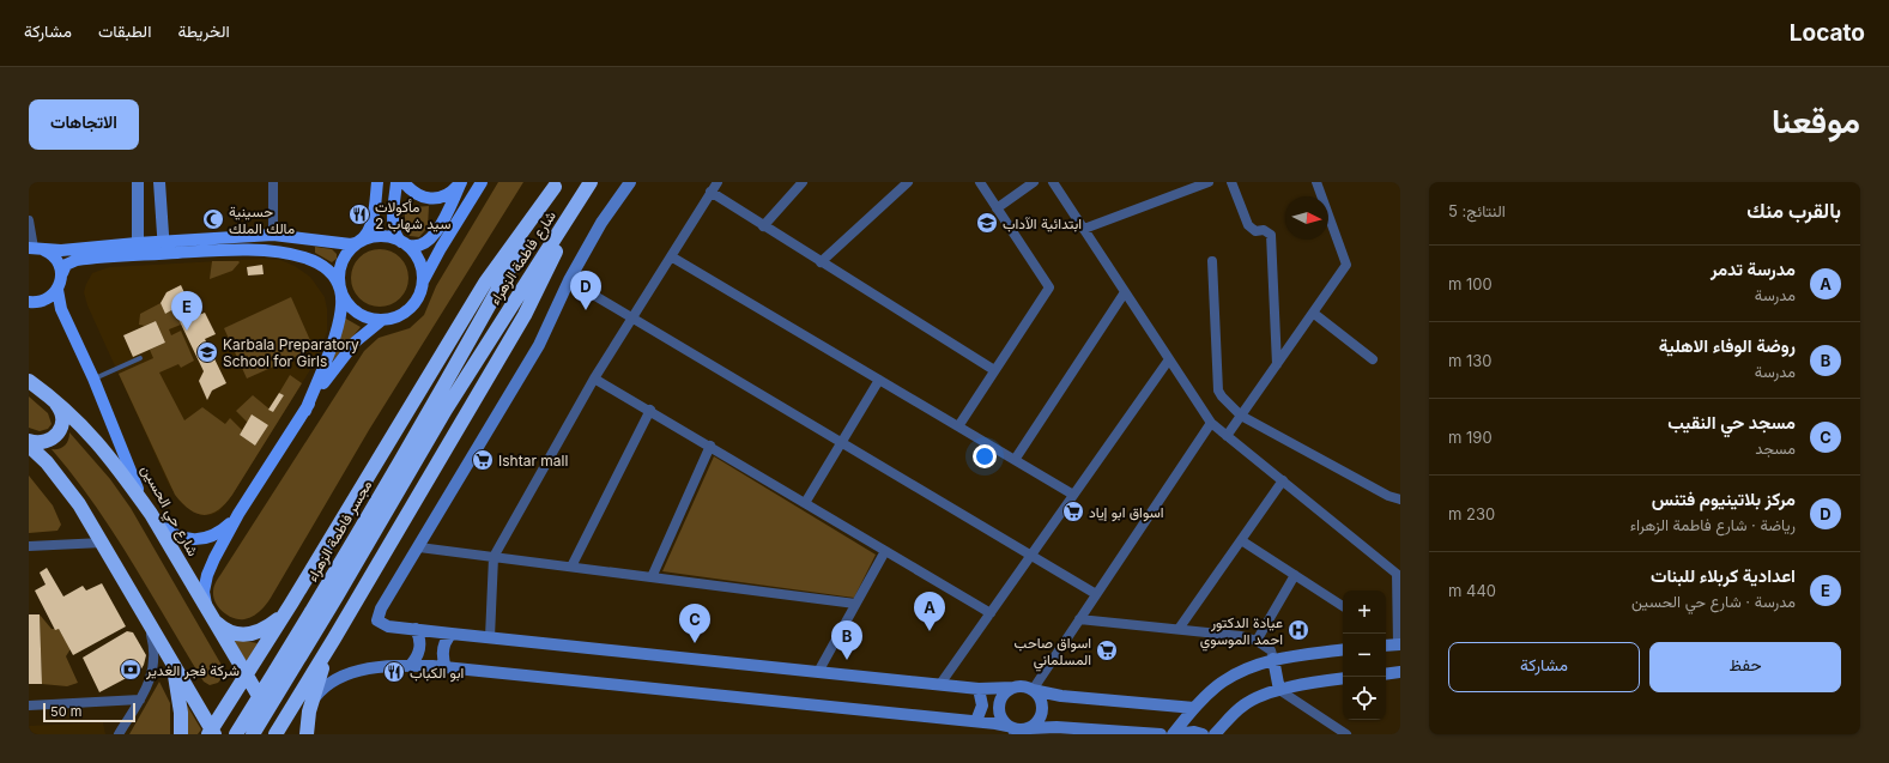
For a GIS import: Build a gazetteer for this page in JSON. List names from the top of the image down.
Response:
{
  "streets": {
    "highway": ["شارع فاطمة الزهراء", "شارع حي الحسين", "مجسر فاطمة الزهراء"]
  },
  "crossings": [
    ["شارع فاطمة الزهراء", "مجسر فاطمة الزهراء"]
  ],
  "places": {
    "restaurant": ["مأكولات سيد شهاب 2", "ابو الكباب"],
    "mosque": ["حسينية مالك الملك"],
    "school or university": ["ابتدائية الآداب", "Karbala Preparatory School for Girls"],
    "supermarket": ["Ishtar mall", "اسواق ابو إياد", "اسواق صاحب المسلماني"],
    "hospital": ["عيادة الدكتور احمد الموسوي"],
    "bank": ["شركة فجر الغدير"]
  },
  "scale_bar": "50 m",
  "north": "right",
  "page": {
    "header": "Locato",
    "nav": ["الخريطة", "الطبقات", "مشاركة"],
    "title": "موقعنا",
    "buttons": [
      "الاتجاهات",
      ["حفظ", "مشاركة"]
    ],
    "heading": ["بالقرب منك", "النتائج: 5"],
    "list": [
      {
        "mark": "A",
        "name": "مدرسة تدمر",
        "note": "مدرسة",
        "value": "100 m"
      },
      {
        "mark": "B",
        "name": "روضة الوفاء الاهلية",
        "note": "مدرسة",
        "value": "130 m"
      },
      {
        "mark": "C",
        "name": "مسجد حي النقيب",
        "note": "مسجد",
        "value": "190 m"
      },
      {
        "mark": "D",
        "name": "مركز بلاتينيوم فتنس",
        "note": "رياضة · شارع فاطمة الزهراء",
        "value": "230 m"
      },
      {
        "mark": "E",
        "name": "اعدادية كربلاء للبنات",
        "note": "مدرسة · شارع حي الحسين",
        "value": "440 m"
      }
    ],
    "pins": [
      "D",
      "E",
      "A",
      "C",
      "B"
    ],
    "map_buttons": ["+", "−"],
    "scale": "50 m"
  }
}
